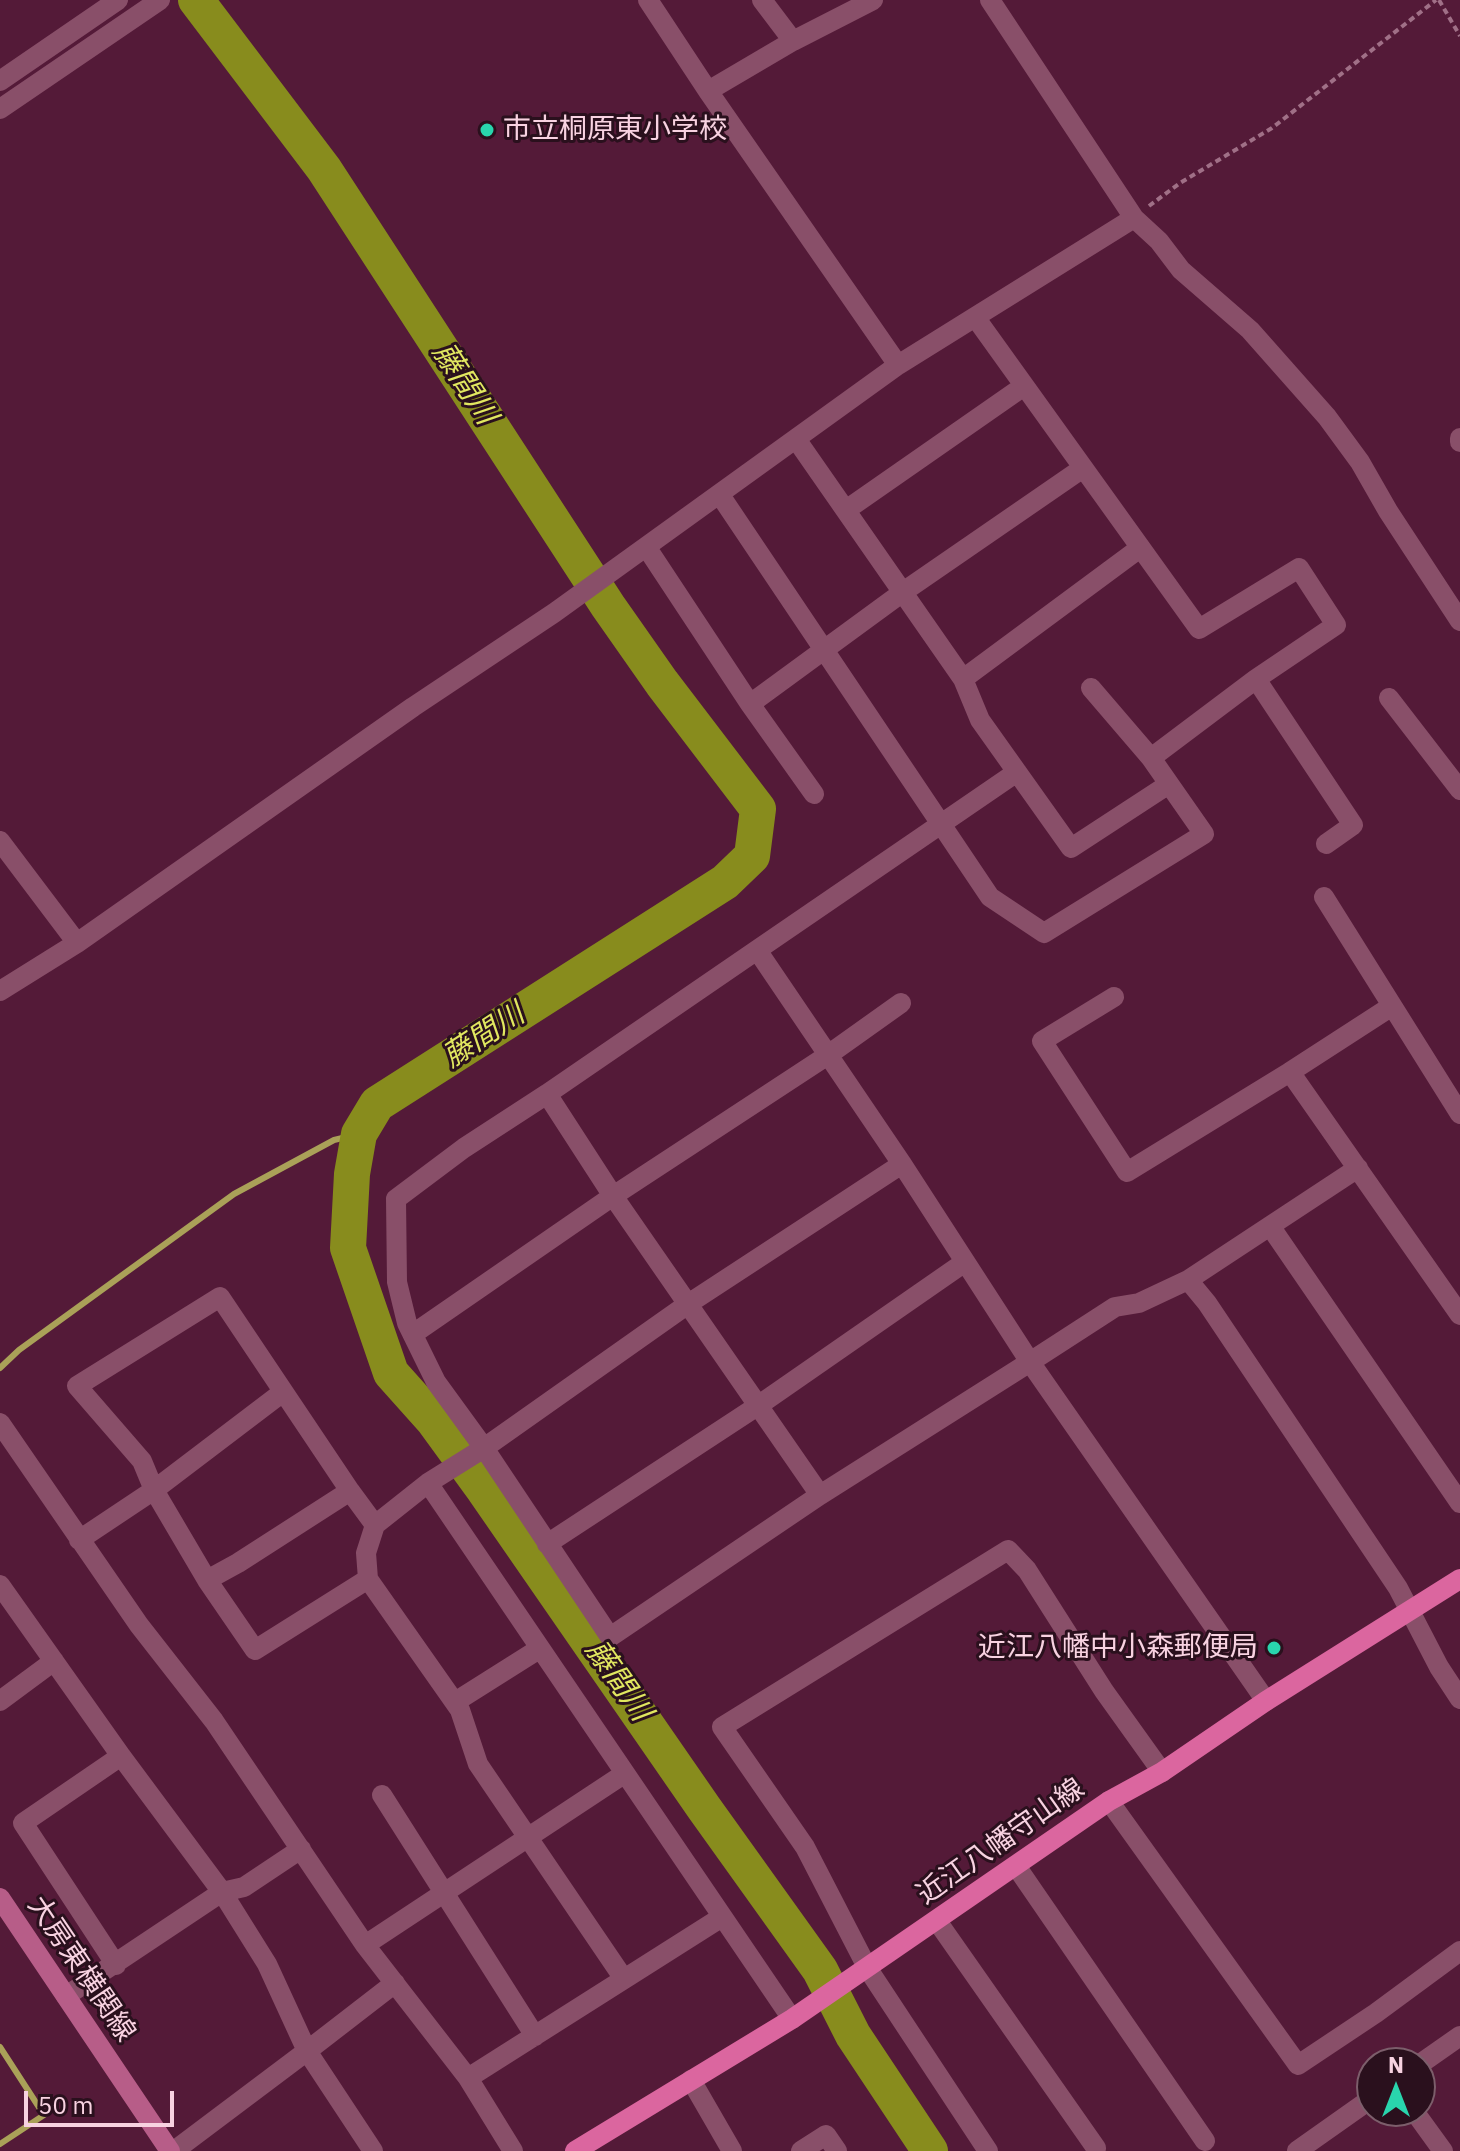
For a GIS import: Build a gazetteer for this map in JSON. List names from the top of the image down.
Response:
{
  "streets": {
    "main road": ["近江八幡守山線", "大房東横関線"]
  },
  "water": ["藤間川"],
  "places": ["市立桐原東小学校", "近江八幡中小森郵便局"],
  "scale_bar": "50 m",
  "north": "top"
}
